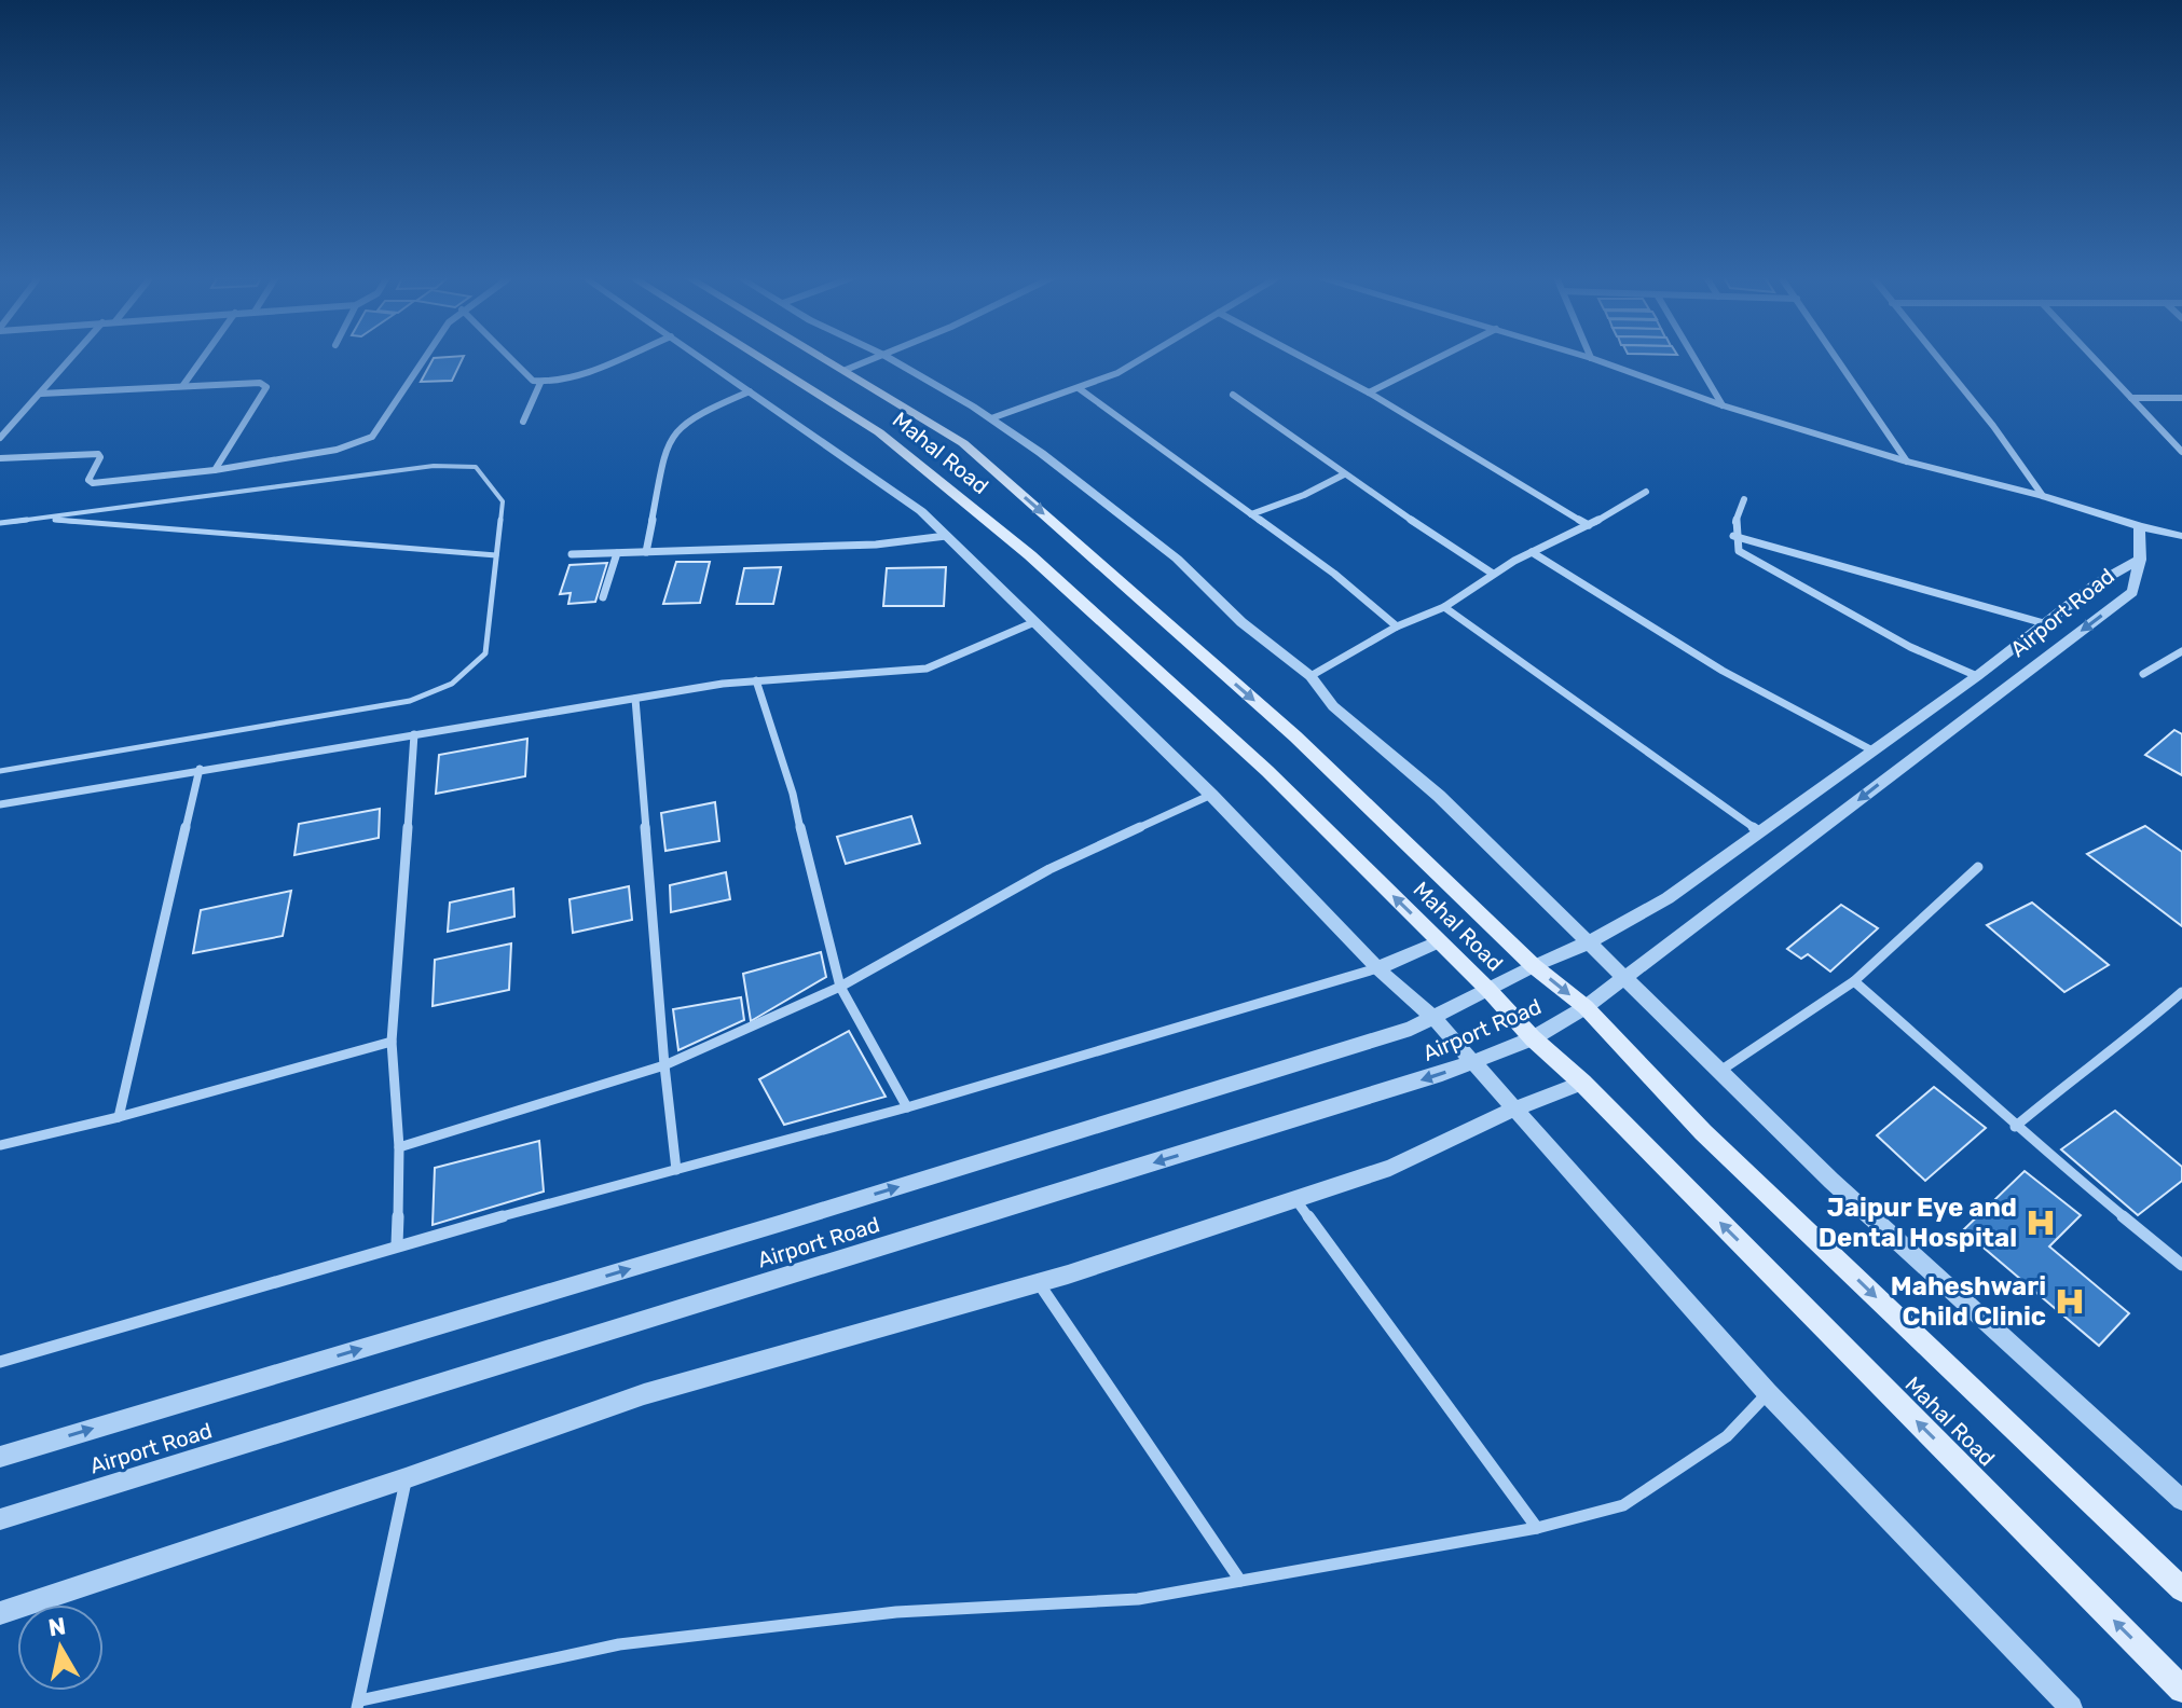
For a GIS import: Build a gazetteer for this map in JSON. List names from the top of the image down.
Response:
{
  "streets": {
    "main road": ["Mahal Road"],
    "street": ["Airport Road"]
  },
  "crossings": [
    ["Mahal Road", "Airport Road"]
  ],
  "places": {
    "hospital": ["Jaipur Eye and Dental Hospital", "Maheshwari Child Clinic"]
  },
  "north": "top"
}
